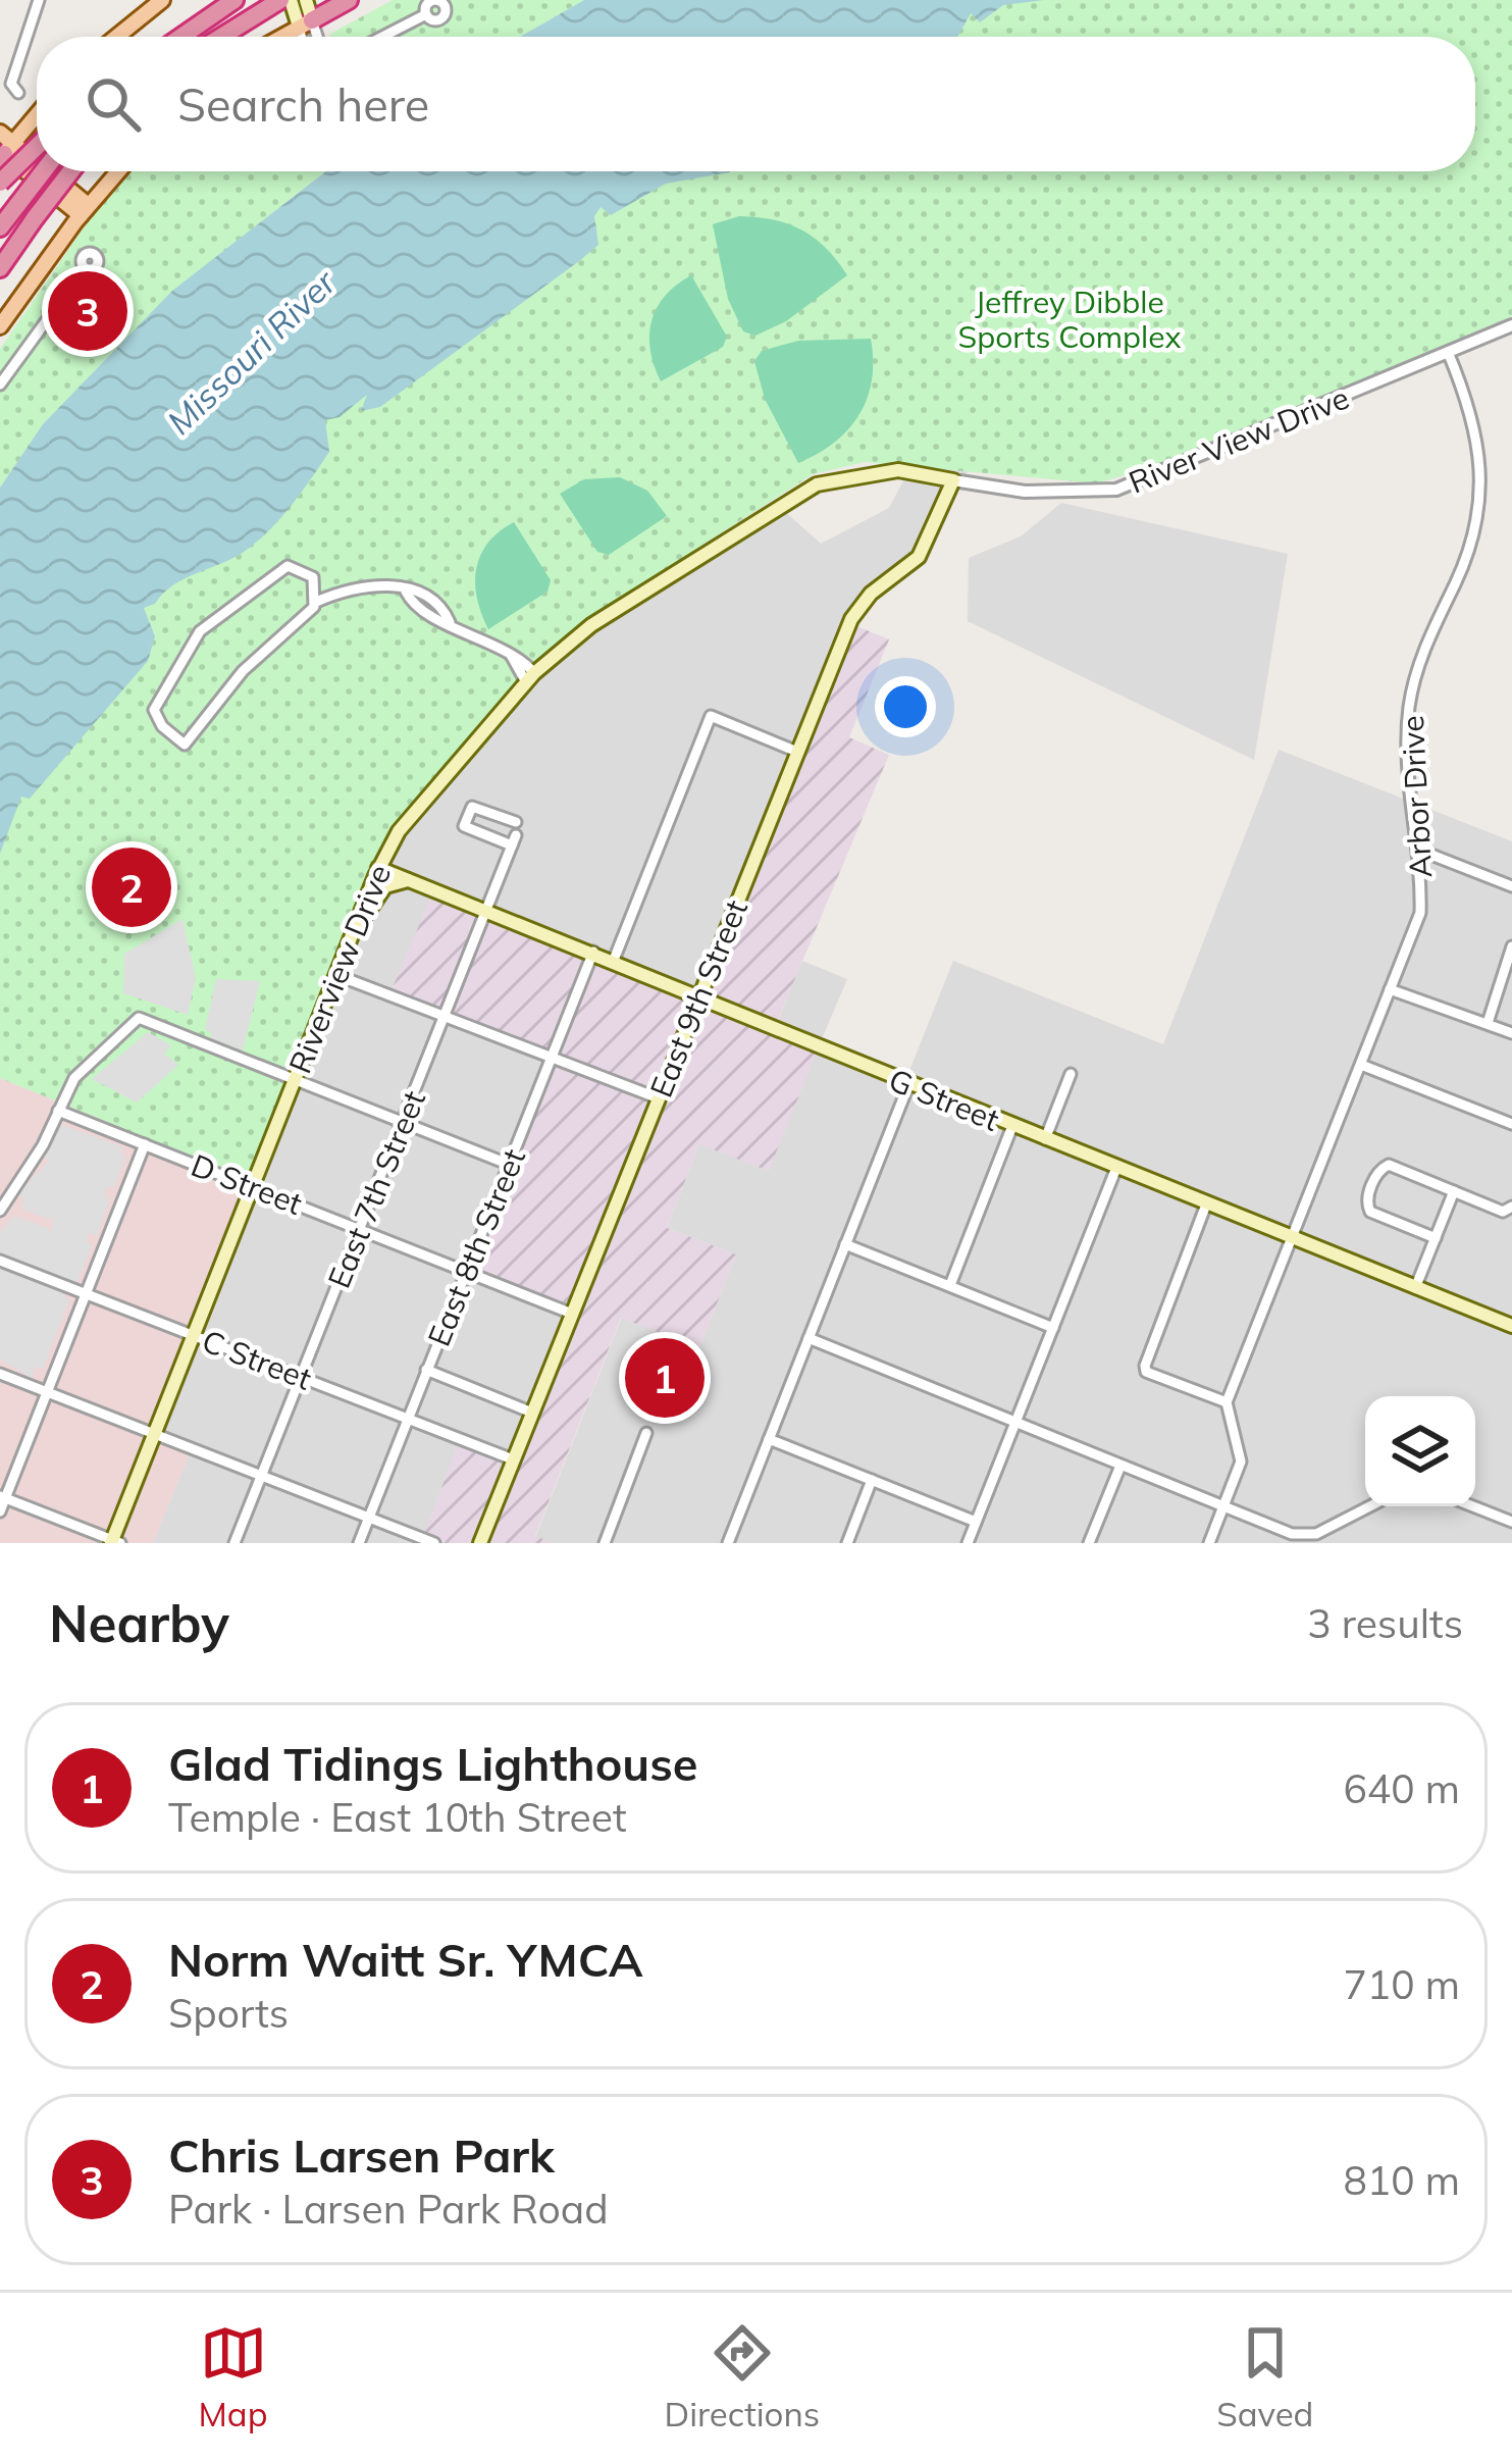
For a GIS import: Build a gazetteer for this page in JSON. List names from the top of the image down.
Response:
{
  "streets": {
    "main road": ["Riverview Drive", "East 9th Street", "G Street"],
    "street": [
      "River View Drive",
      "Arbor Drive",
      "D Street",
      "East 7th Street",
      "East 8th Street",
      "C Street"
    ]
  },
  "crossings": [
    ["River View Drive", "Arbor Drive"],
    ["River View Drive", "Riverview Drive"],
    ["River View Drive", "East 9th Street"],
    ["Arbor Drive", "G Street"],
    ["Riverview Drive", "East 9th Street"],
    ["Riverview Drive", "G Street"],
    ["Riverview Drive", "D Street"],
    ["Riverview Drive", "C Street"],
    ["East 9th Street", "G Street"],
    ["East 9th Street", "D Street"],
    ["East 9th Street", "C Street"],
    ["G Street", "East 7th Street"],
    ["G Street", "East 8th Street"],
    ["D Street", "East 7th Street"],
    ["D Street", "East 8th Street"],
    ["East 7th Street", "C Street"],
    ["East 8th Street", "C Street"]
  ],
  "water": ["Missouri River"],
  "parks": ["Jeffrey Dibble Sports Complex"],
  "page": {
    "search": "Search here",
    "pins": ["3", "2", "1"],
    "heading": ["Nearby", "3 results"],
    "list": [
      {
        "mark": "1",
        "name": "Glad Tidings Lighthouse",
        "note": "Temple · East 10th Street",
        "value": "640 m"
      },
      {
        "mark": "2",
        "name": "Norm Waitt Sr. YMCA",
        "note": "Sports",
        "value": "710 m"
      },
      {
        "mark": "3",
        "name": "Chris Larsen Park",
        "note": "Park · Larsen Park Road",
        "value": "810 m"
      }
    ],
    "nav": ["Map", "Directions", "Saved"]
  }
}
